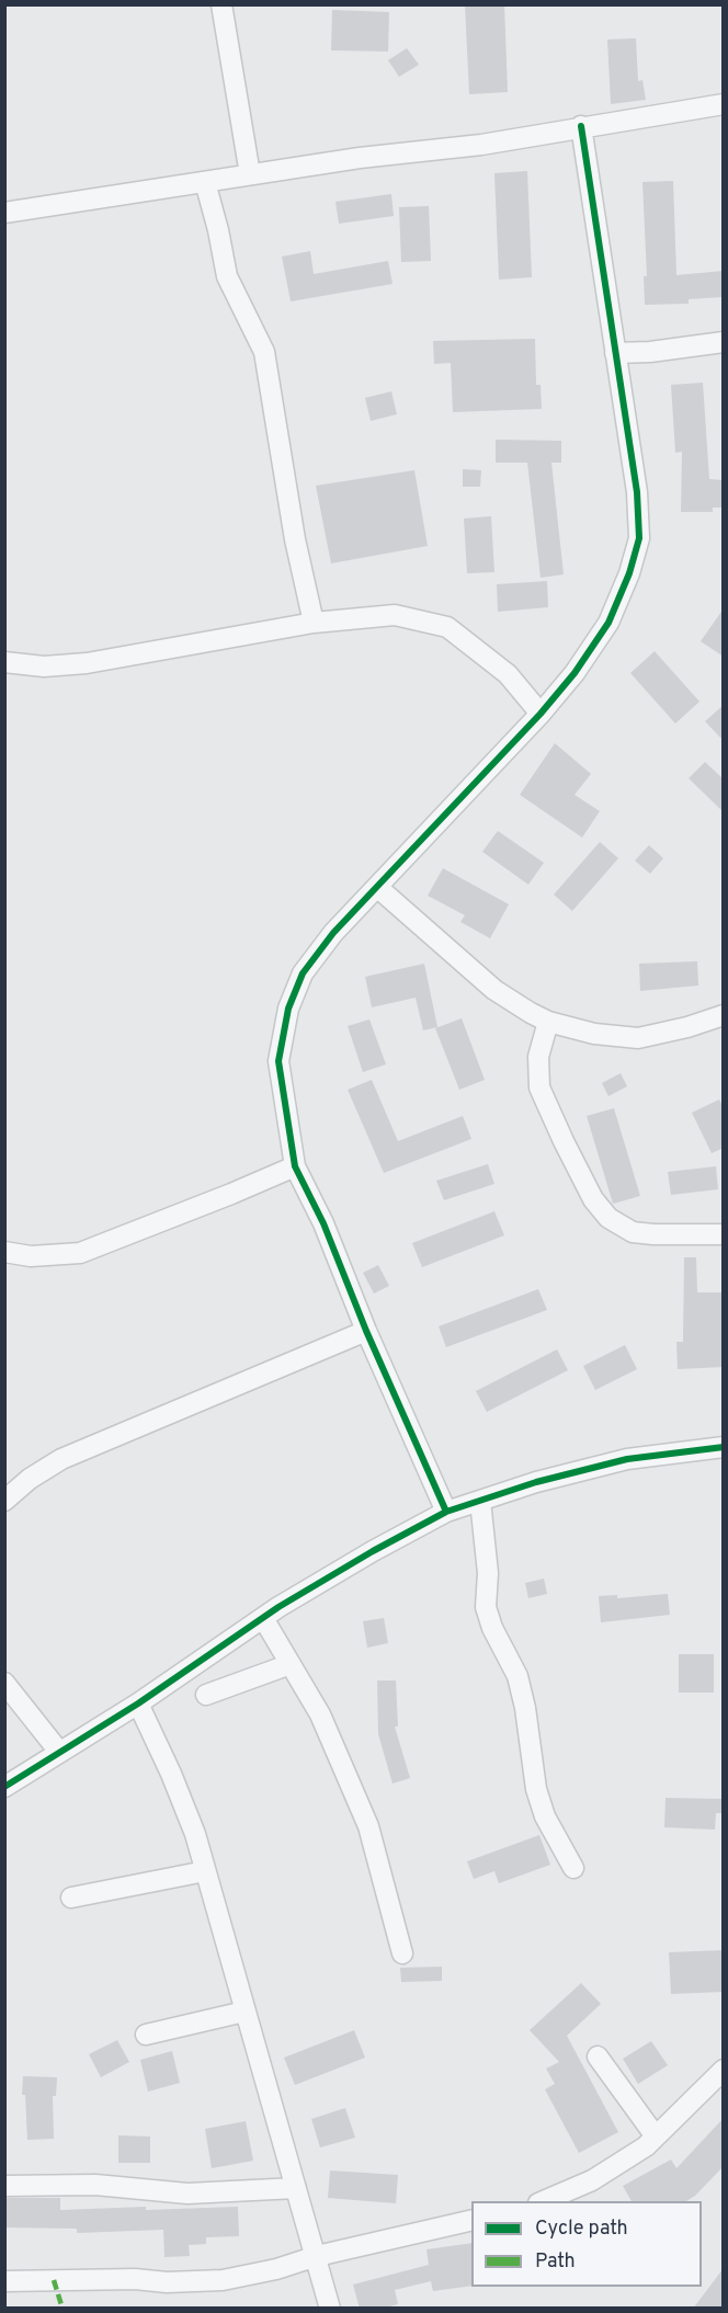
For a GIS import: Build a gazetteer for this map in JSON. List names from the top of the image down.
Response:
{
  "legend": ["Cycle path", "Path"]
}
